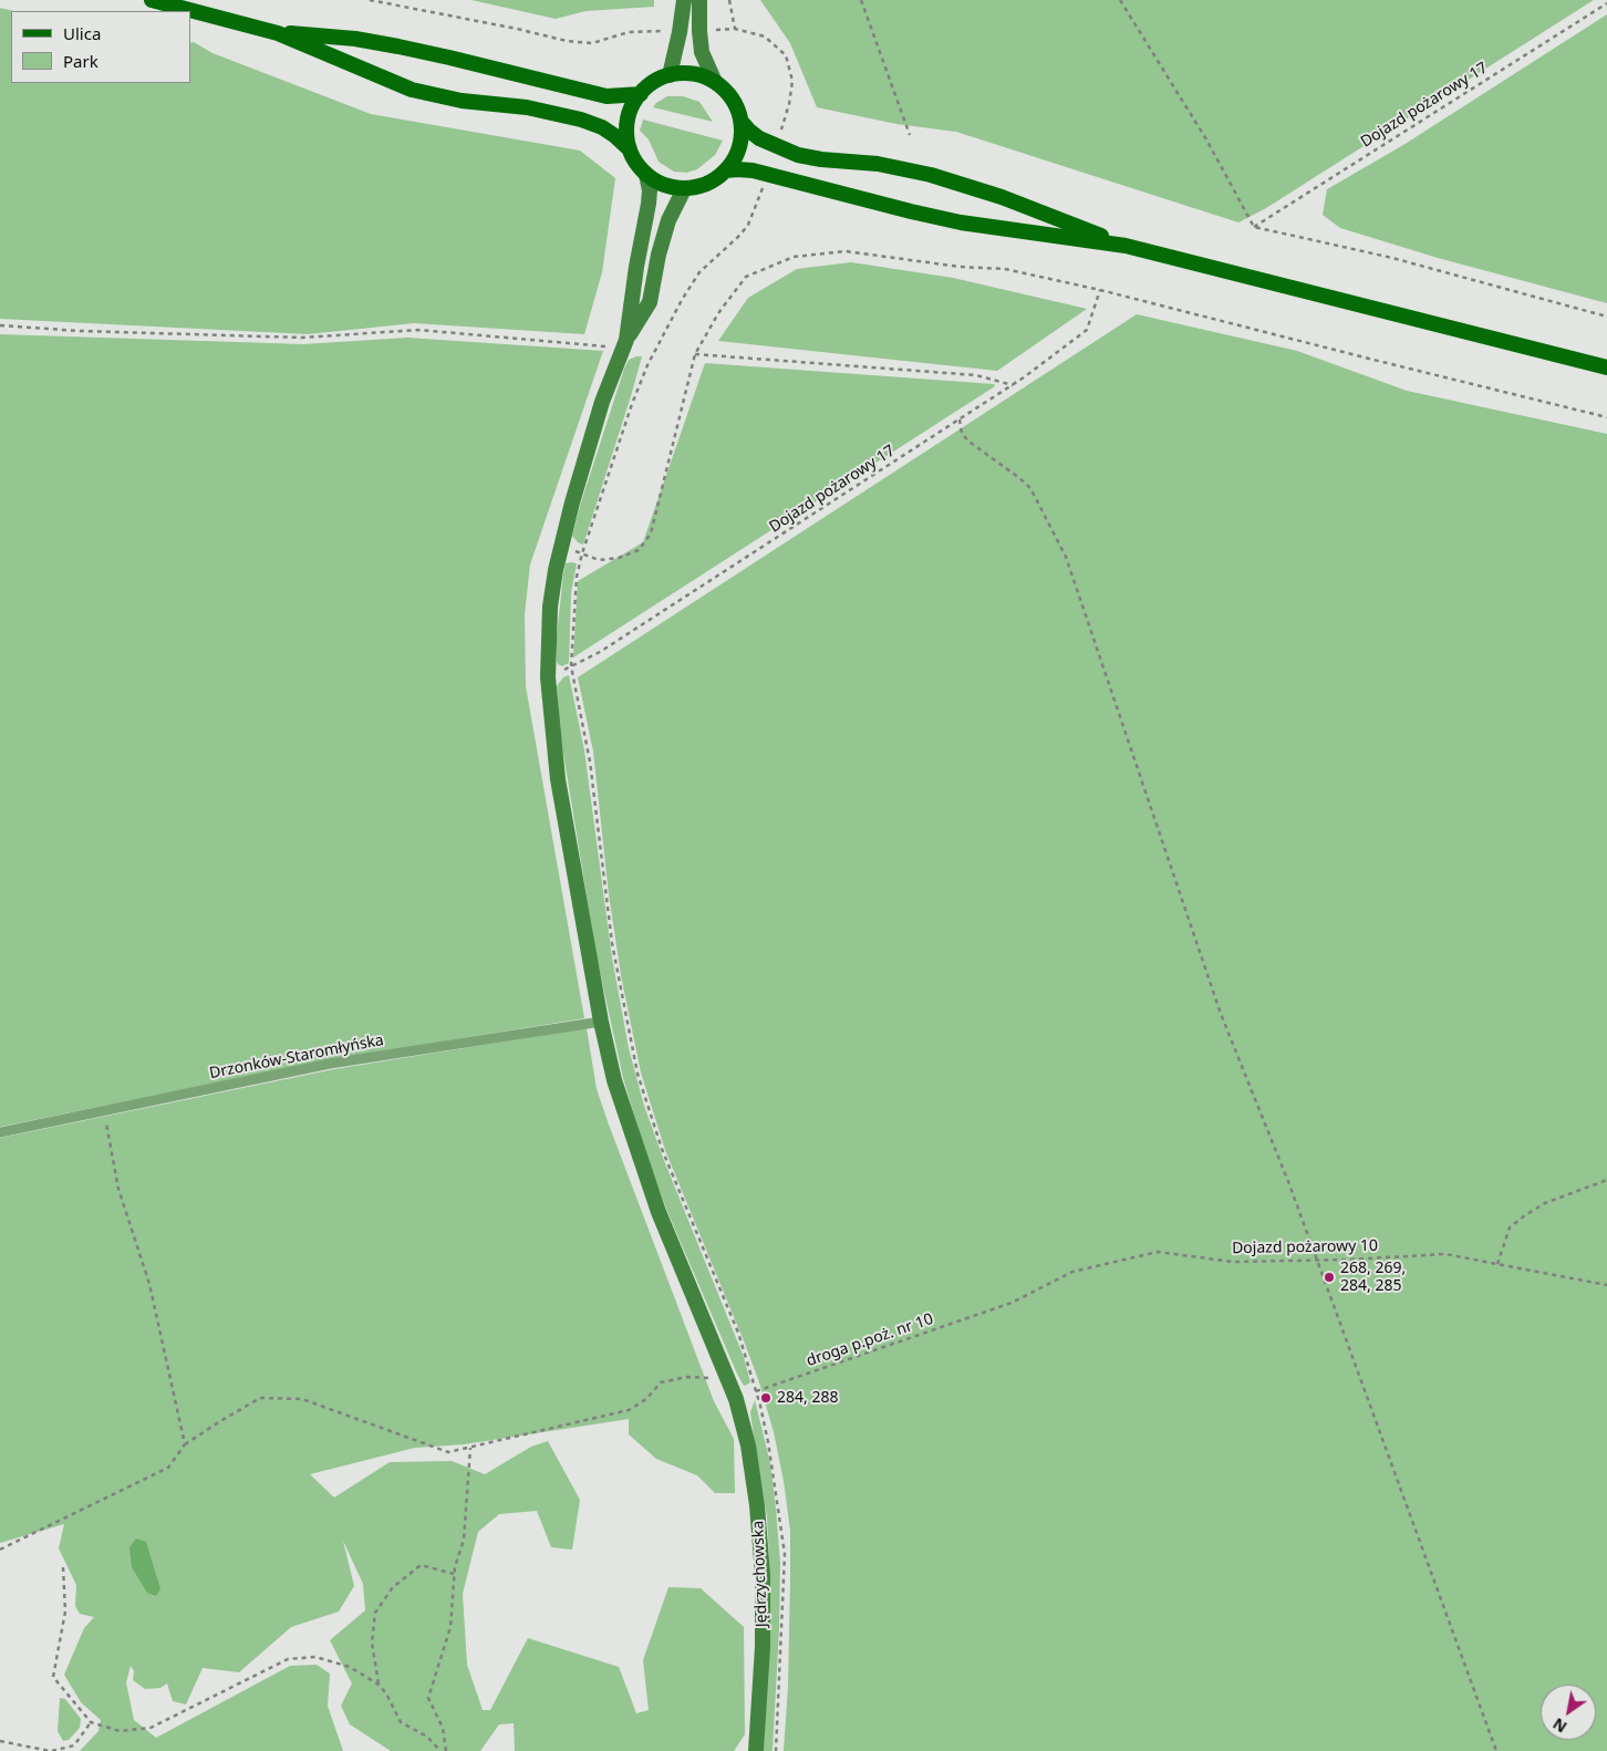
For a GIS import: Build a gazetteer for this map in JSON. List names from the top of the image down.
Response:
{
  "streets": {
    "main road": ["Jędrzychowska"],
    "lane": ["Drzonków-Staromłyńska"],
    "path": ["Dojazd pożarowy 17", "Dojazd pożarowy 10", "droga p.poż. nr 10"]
  },
  "crossings": [
    ["Dojazd pożarowy 17", "Jędrzychowska"],
    ["Drzonków-Staromłyńska", "Jędrzychowska"],
    ["Dojazd pożarowy 10", "droga p.poż. nr 10"]
  ],
  "places": ["268, 269, 284, 285", "284, 288"],
  "legend": ["Ulica", "Park"],
  "north": "bottom left"
}
